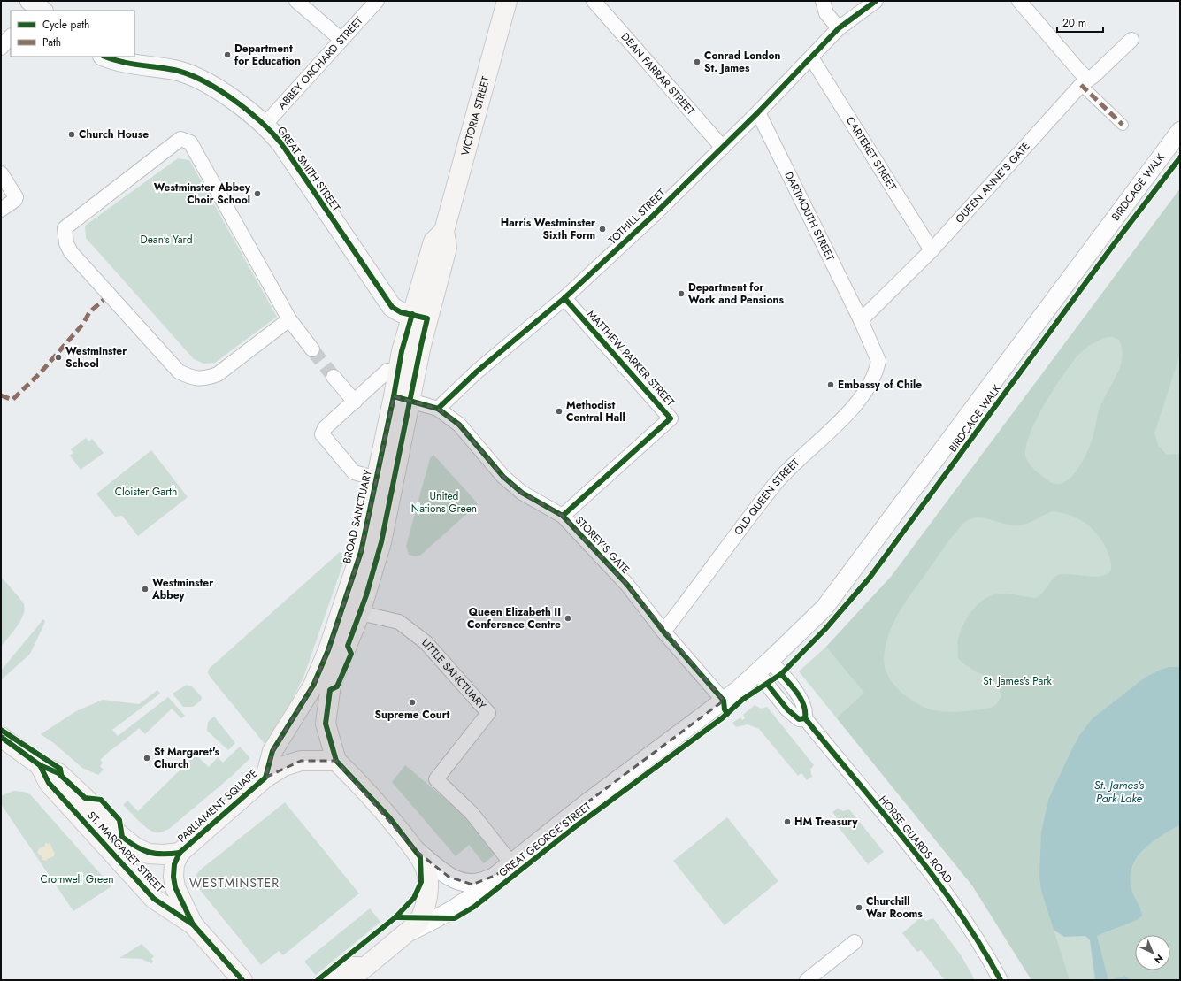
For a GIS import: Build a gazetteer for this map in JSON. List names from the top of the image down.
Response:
{
  "streets": {
    "main road": [
      "VICTORIA STREET",
      "GREAT SMITH STREET",
      "BROAD SANCTUARY",
      "PARLIAMENT SQUARE",
      "GREAT GEORGE STREET",
      "ST. MARGARET STREET"
    ],
    "street": [
      "ABBEY ORCHARD STREET",
      "DEAN FARRAR STREET",
      "CARTERET STREET",
      "QUEEN ANNE'S GATE",
      "BIRDCAGE WALK",
      "DARTMOUTH STREET",
      "TOTHILL STREET",
      "MATTHEW PARKER STREET",
      "OLD QUEEN STREET",
      "STOREY'S GATE",
      "LITTLE SANCTUARY",
      "HORSE GUARDS ROAD"
    ]
  },
  "crossings": [
    ["ABBEY ORCHARD STREET", "GREAT SMITH STREET"],
    ["DEAN FARRAR STREET", "TOTHILL STREET"],
    ["VICTORIA STREET", "GREAT SMITH STREET"],
    ["VICTORIA STREET", "BROAD SANCTUARY"],
    ["CARTERET STREET", "QUEEN ANNE'S GATE"],
    ["CARTERET STREET", "TOTHILL STREET"],
    ["GREAT SMITH STREET", "BROAD SANCTUARY"],
    ["QUEEN ANNE'S GATE", "DARTMOUTH STREET"],
    ["QUEEN ANNE'S GATE", "OLD QUEEN STREET"],
    ["BIRDCAGE WALK", "GREAT GEORGE STREET"],
    ["BIRDCAGE WALK", "HORSE GUARDS ROAD"],
    ["DARTMOUTH STREET", "TOTHILL STREET"],
    ["DARTMOUTH STREET", "OLD QUEEN STREET"],
    ["TOTHILL STREET", "MATTHEW PARKER STREET"],
    ["TOTHILL STREET", "STOREY'S GATE"],
    ["MATTHEW PARKER STREET", "STOREY'S GATE"],
    ["OLD QUEEN STREET", "STOREY'S GATE"],
    ["BROAD SANCTUARY", "STOREY'S GATE"],
    ["BROAD SANCTUARY", "LITTLE SANCTUARY"],
    ["BROAD SANCTUARY", "PARLIAMENT SQUARE"],
    ["STOREY'S GATE", "GREAT GEORGE STREET"],
    ["LITTLE SANCTUARY", "GREAT GEORGE STREET"],
    ["PARLIAMENT SQUARE", "ST. MARGARET STREET"],
    ["GREAT GEORGE STREET", "HORSE GUARDS ROAD"]
  ],
  "districts": ["WESTMINSTER"],
  "water": ["St. James's Park Lake"],
  "parks": [
    "Dean's Yard",
    "Cloister Garth",
    "United Nations Green",
    "St. James's Park",
    "Cromwell Green"
  ],
  "places": [
    "Department for Education",
    "Conrad London St. James",
    "Church House",
    "Westminster Abbey Choir School",
    "Harris Westminster Sixth Form",
    "Department for Work and Pensions",
    "Westminster School",
    "Embassy of Chile",
    "Methodist Central Hall",
    "Westminster Abbey",
    "Queen Elizabeth II Conference Centre",
    "Supreme Court",
    "St Margaret's Church",
    "HM Treasury",
    "Churchill War Rooms"
  ],
  "legend": ["Cycle path", "Path"],
  "scale_bar": "20 m",
  "north": "bottom right"
}
